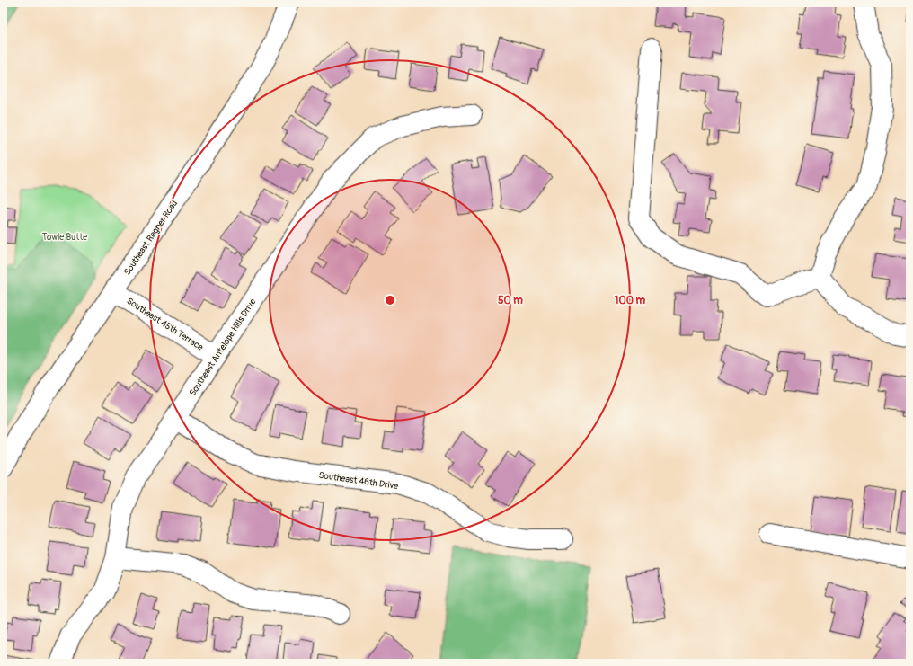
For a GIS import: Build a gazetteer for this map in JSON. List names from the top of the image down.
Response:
{
  "streets": {
    "street": [
      "Southeast Regner Road",
      "Southeast 45th Terrace",
      "Southeast Antelope Hills Drive",
      "Southeast 46th Drive"
    ]
  },
  "crossings": [
    ["Southeast Regner Road", "Southeast 45th Terrace"],
    ["Southeast 45th Terrace", "Southeast Antelope Hills Drive"],
    ["Southeast Antelope Hills Drive", "Southeast 46th Drive"]
  ],
  "parks": ["Towle Butte"],
  "rings": ["50 m", "100 m"]
}
